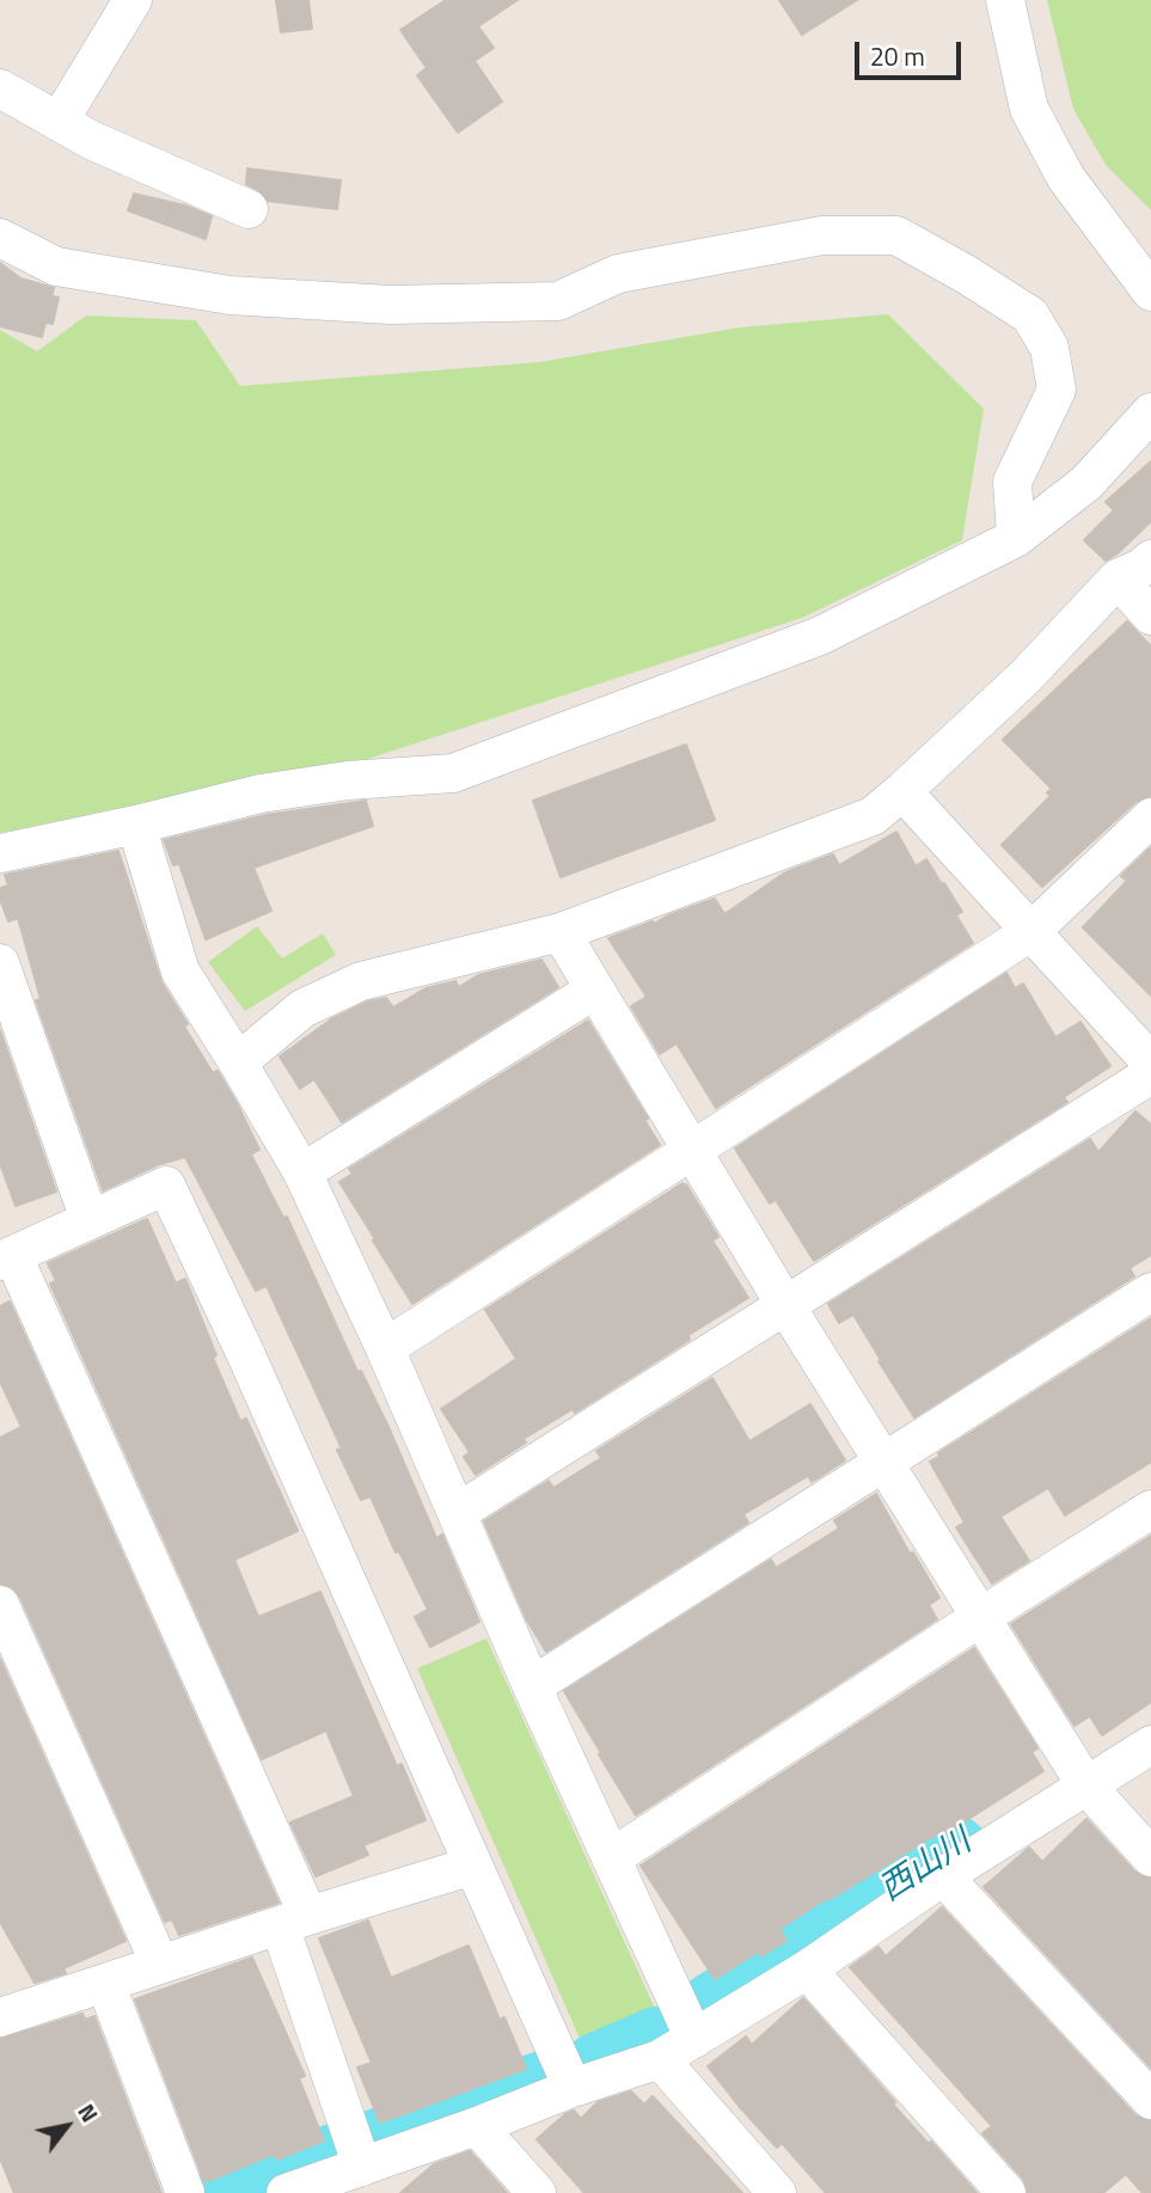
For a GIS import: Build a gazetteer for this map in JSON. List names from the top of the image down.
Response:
{
  "water": ["西山川"],
  "scale_bar": "20 m",
  "north": "top right"
}
